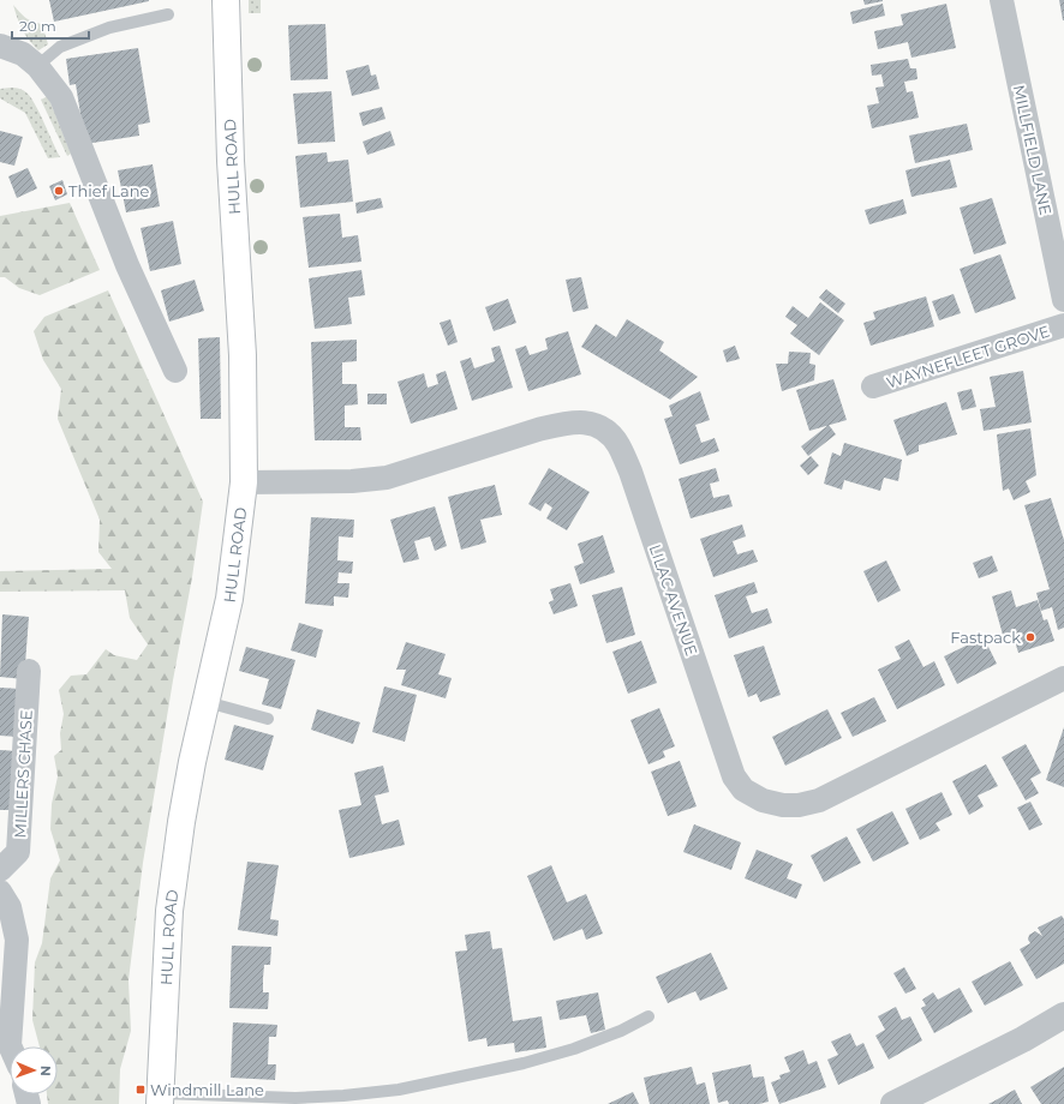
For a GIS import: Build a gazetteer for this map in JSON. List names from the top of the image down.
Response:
{
  "streets": {
    "main road": ["HULL ROAD"],
    "street": [
      "MILLFIELD LANE",
      "WAYNEFLEET GROVE",
      "LILAC AVENUE",
      "MILLERS CHASE"
    ]
  },
  "crossings": [
    ["HULL ROAD", "LILAC AVENUE"]
  ],
  "places": {
    "other": ["Thief Lane", "Fastpack"],
    "transit": ["Windmill Lane"]
  },
  "scale_bar": "20 m",
  "north": "right"
}
